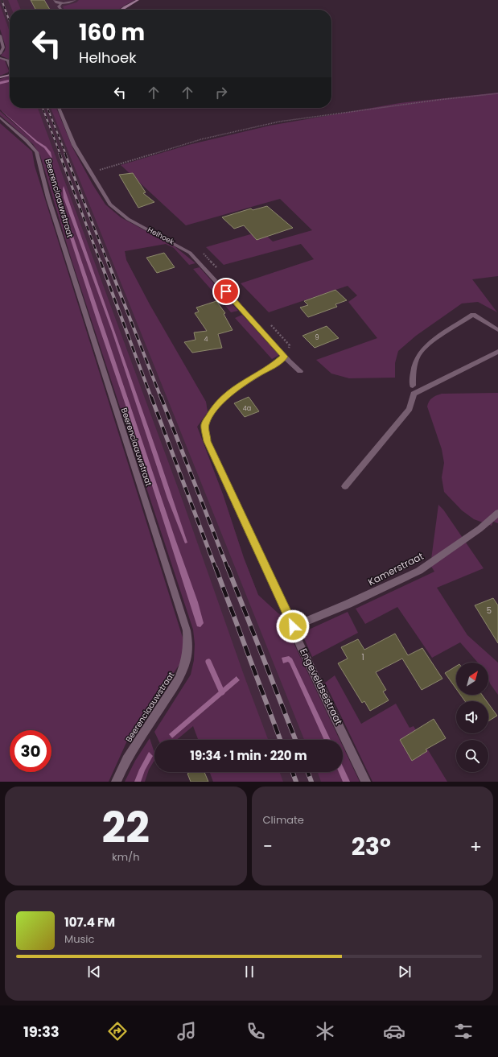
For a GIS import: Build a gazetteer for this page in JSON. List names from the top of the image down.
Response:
{
  "streets": {
    "street": [
      "Beerenclaauwstraat",
      "Helhoek",
      "Kamerstraat",
      "Engeveldsestraat"
    ]
  },
  "crossings": [
    ["Kamerstraat", "Engeveldsestraat"]
  ],
  "house_numbers": [
    "9",
    "4",
    "4a",
    "5",
    "1"
  ],
  "north": "top right",
  "page": {
    "turn": ["160 m", "Helhoek"],
    "limit": "30",
    "trip": "19:34 · 1 min · 220 m",
    "tile": [
      ["22", "km/h"],
      "Climate"
    ],
    "heat": ["−", "23°", "+"],
    "song": ["107.4 FM", "Music"],
    "tabs": "19:33"
  }
}
